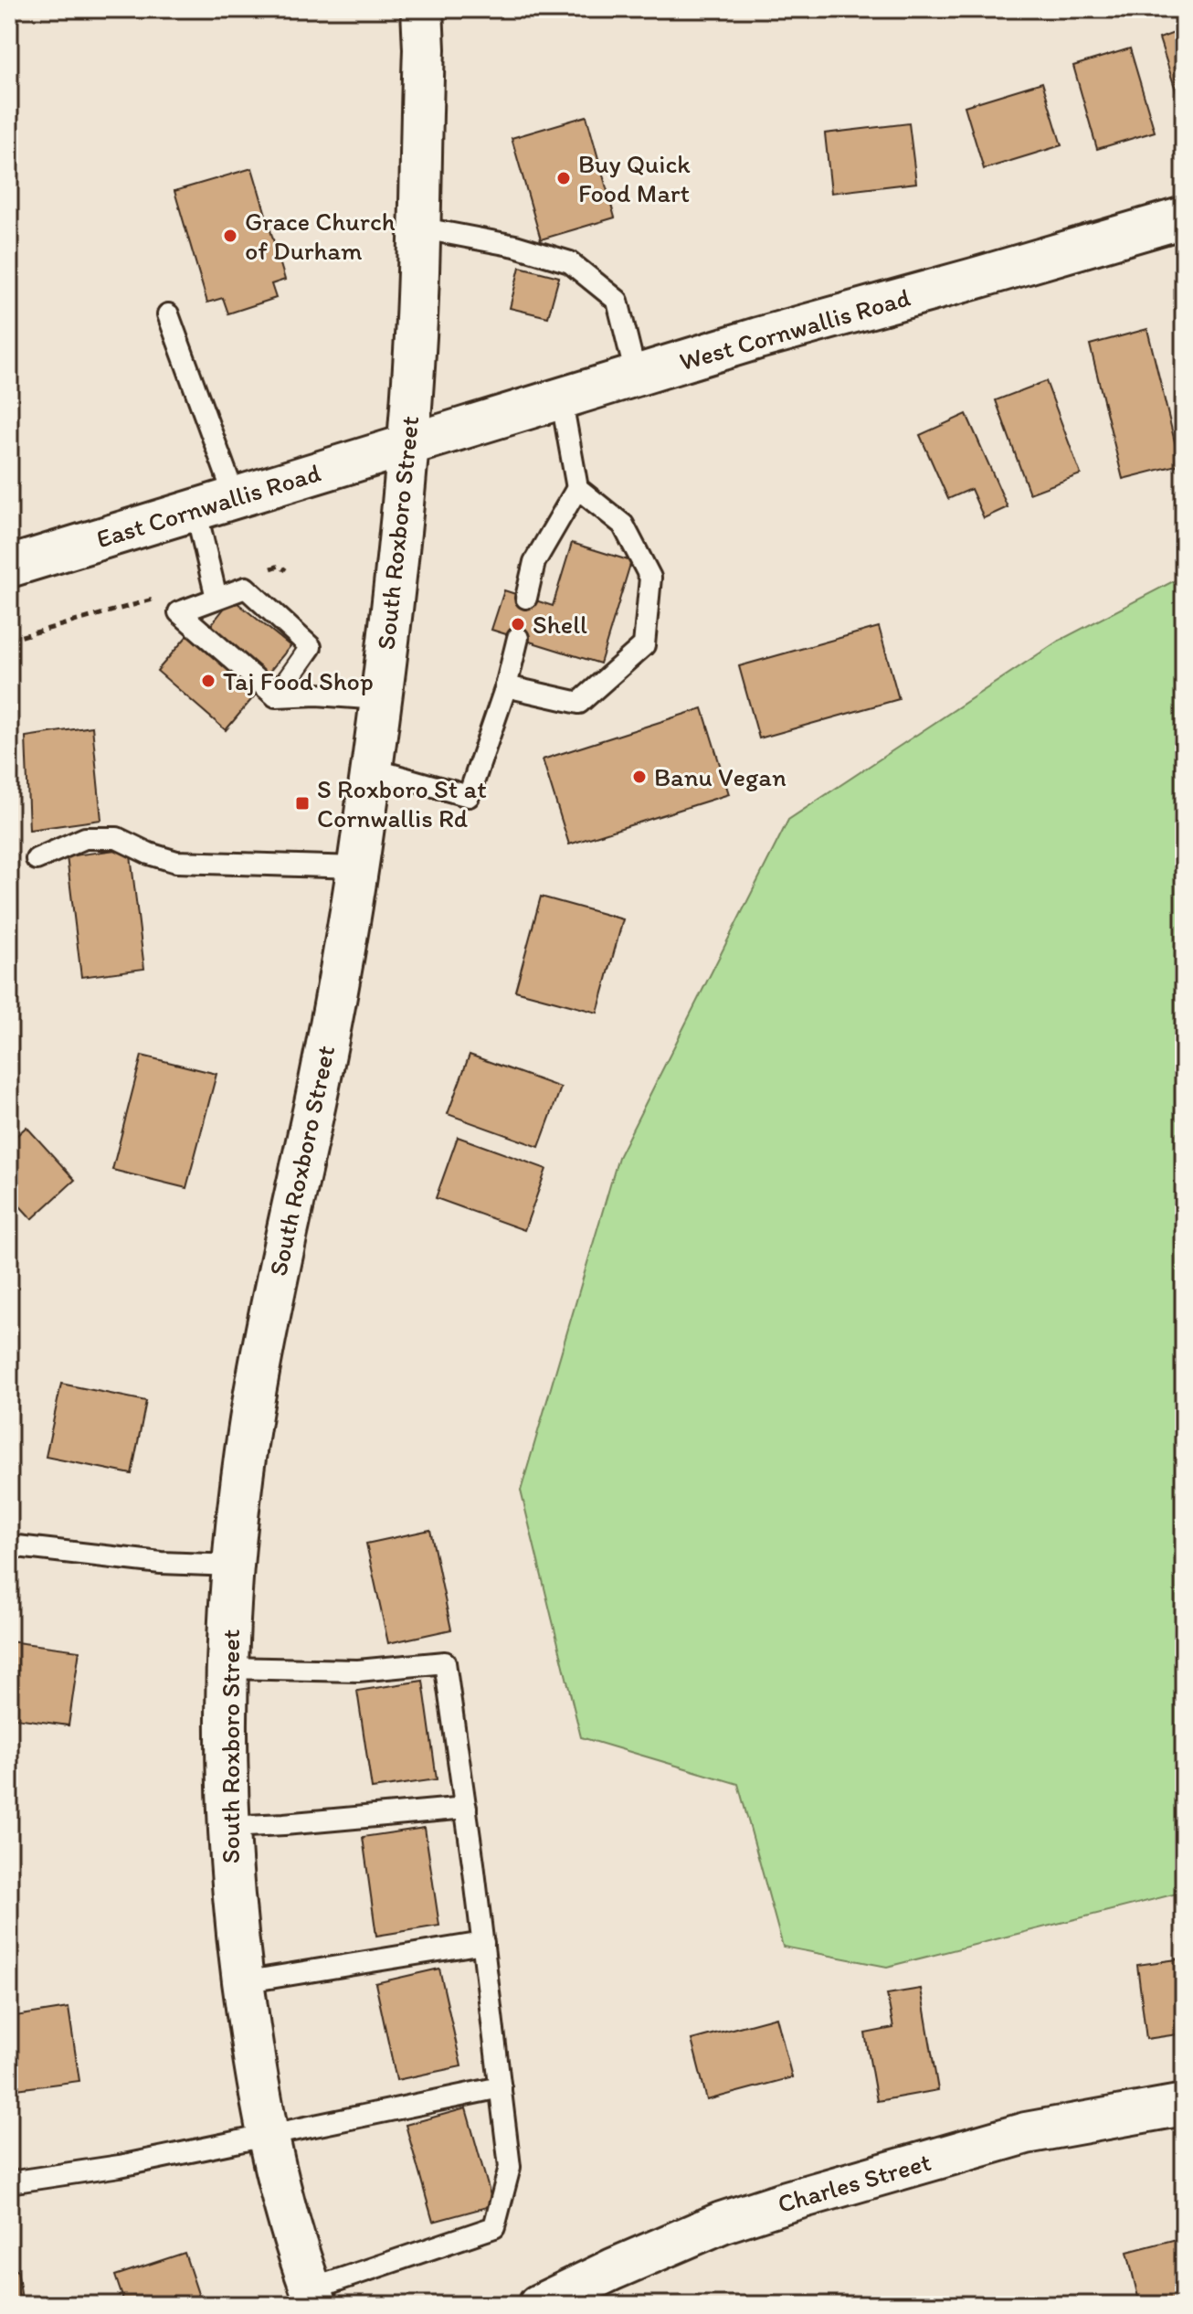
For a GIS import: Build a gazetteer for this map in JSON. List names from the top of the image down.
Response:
{
  "streets": {
    "street": [
      "West Cornwallis Road",
      "East Cornwallis Road",
      "South Roxboro Street",
      "Charles Street"
    ]
  },
  "crossings": [
    ["West Cornwallis Road", "East Cornwallis Road"],
    ["West Cornwallis Road", "South Roxboro Street"],
    ["East Cornwallis Road", "South Roxboro Street"]
  ],
  "places": {
    "other": [
      "Buy Quick Food Mart",
      "Grace Church of Durham",
      "Shell",
      "Taj Food Shop",
      "Banu Vegan"
    ],
    "transit": ["S Roxboro St at Cornwallis Rd"]
  }
}
